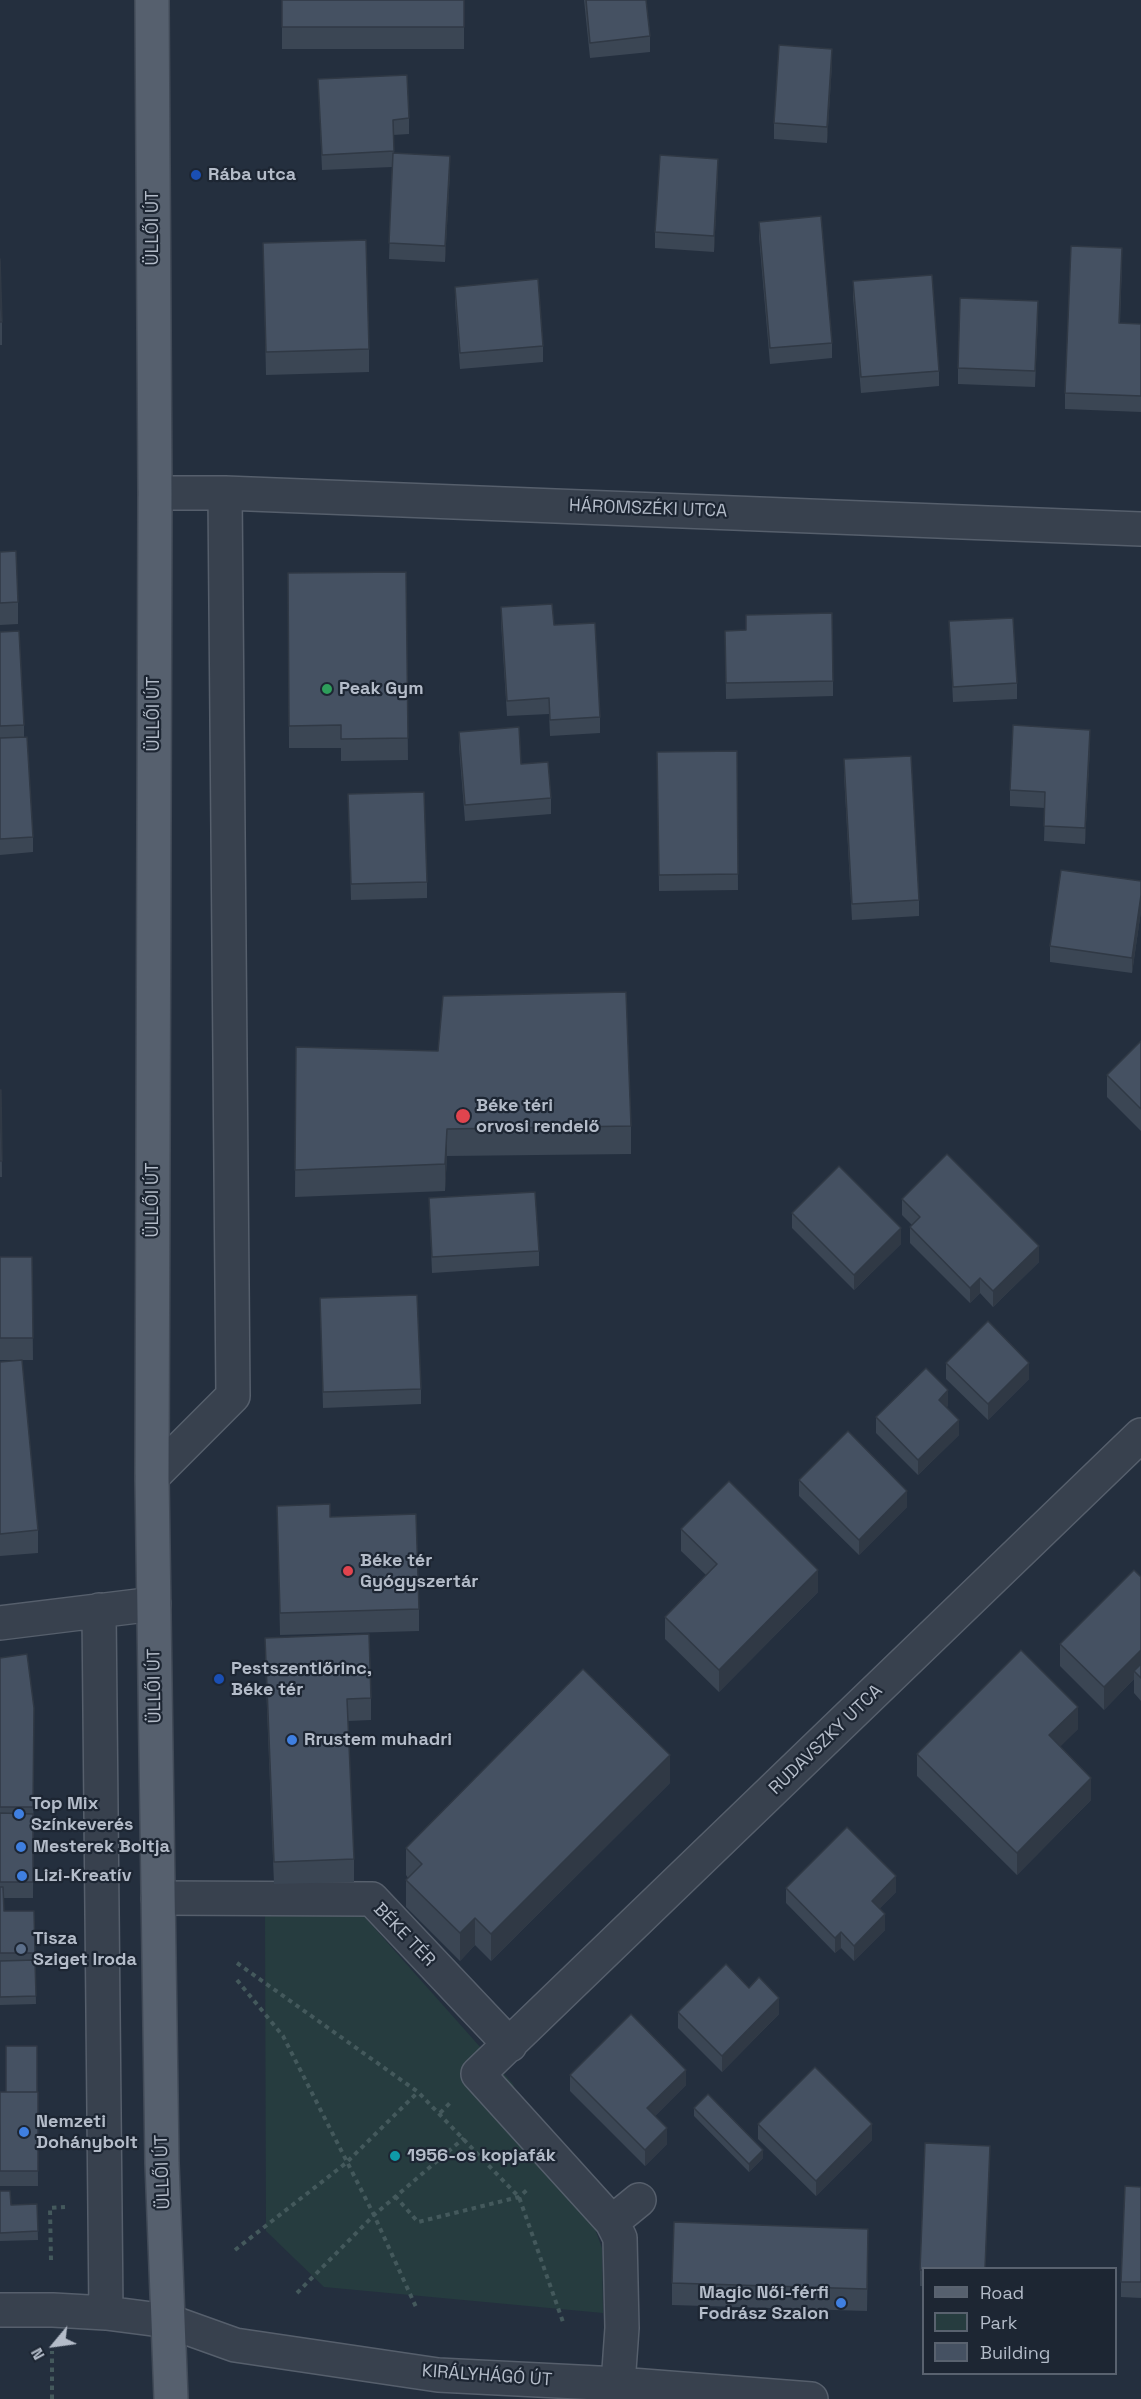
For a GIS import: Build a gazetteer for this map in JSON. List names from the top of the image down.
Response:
{
  "streets": {
    "main road": ["ÜLLŐI ÚT"],
    "street": [
      "HÁROMSZÉKI UTCA",
      "RUDAVSZKY UTCA",
      "BÉKE TÉR",
      "KIRÁLYHÁGÓ ÚT"
    ]
  },
  "crossings": [
    ["ÜLLŐI ÚT", "HÁROMSZÉKI UTCA"],
    ["ÜLLŐI ÚT", "BÉKE TÉR"],
    ["ÜLLŐI ÚT", "KIRÁLYHÁGÓ ÚT"],
    ["RUDAVSZKY UTCA", "BÉKE TÉR"]
  ],
  "places": [
    "Rába utca",
    "Peak Gym",
    "Béke téri orvosi rendelő",
    "Béke tér Gyógyszertár",
    "Pestszentlőrinc, Béke tér",
    "Rrustem muhadri",
    "Top Mix Színkeverés",
    "Mesterek Boltja",
    "Lizi-Kreatív",
    "Tisza Sziget Iroda",
    "Nemzeti Dohánybolt",
    "1956-os kopjafák",
    "Magic Női-férfi Fodrász Szalon"
  ],
  "legend": ["Road", "Park", "Building"],
  "north": "bottom left"
}
